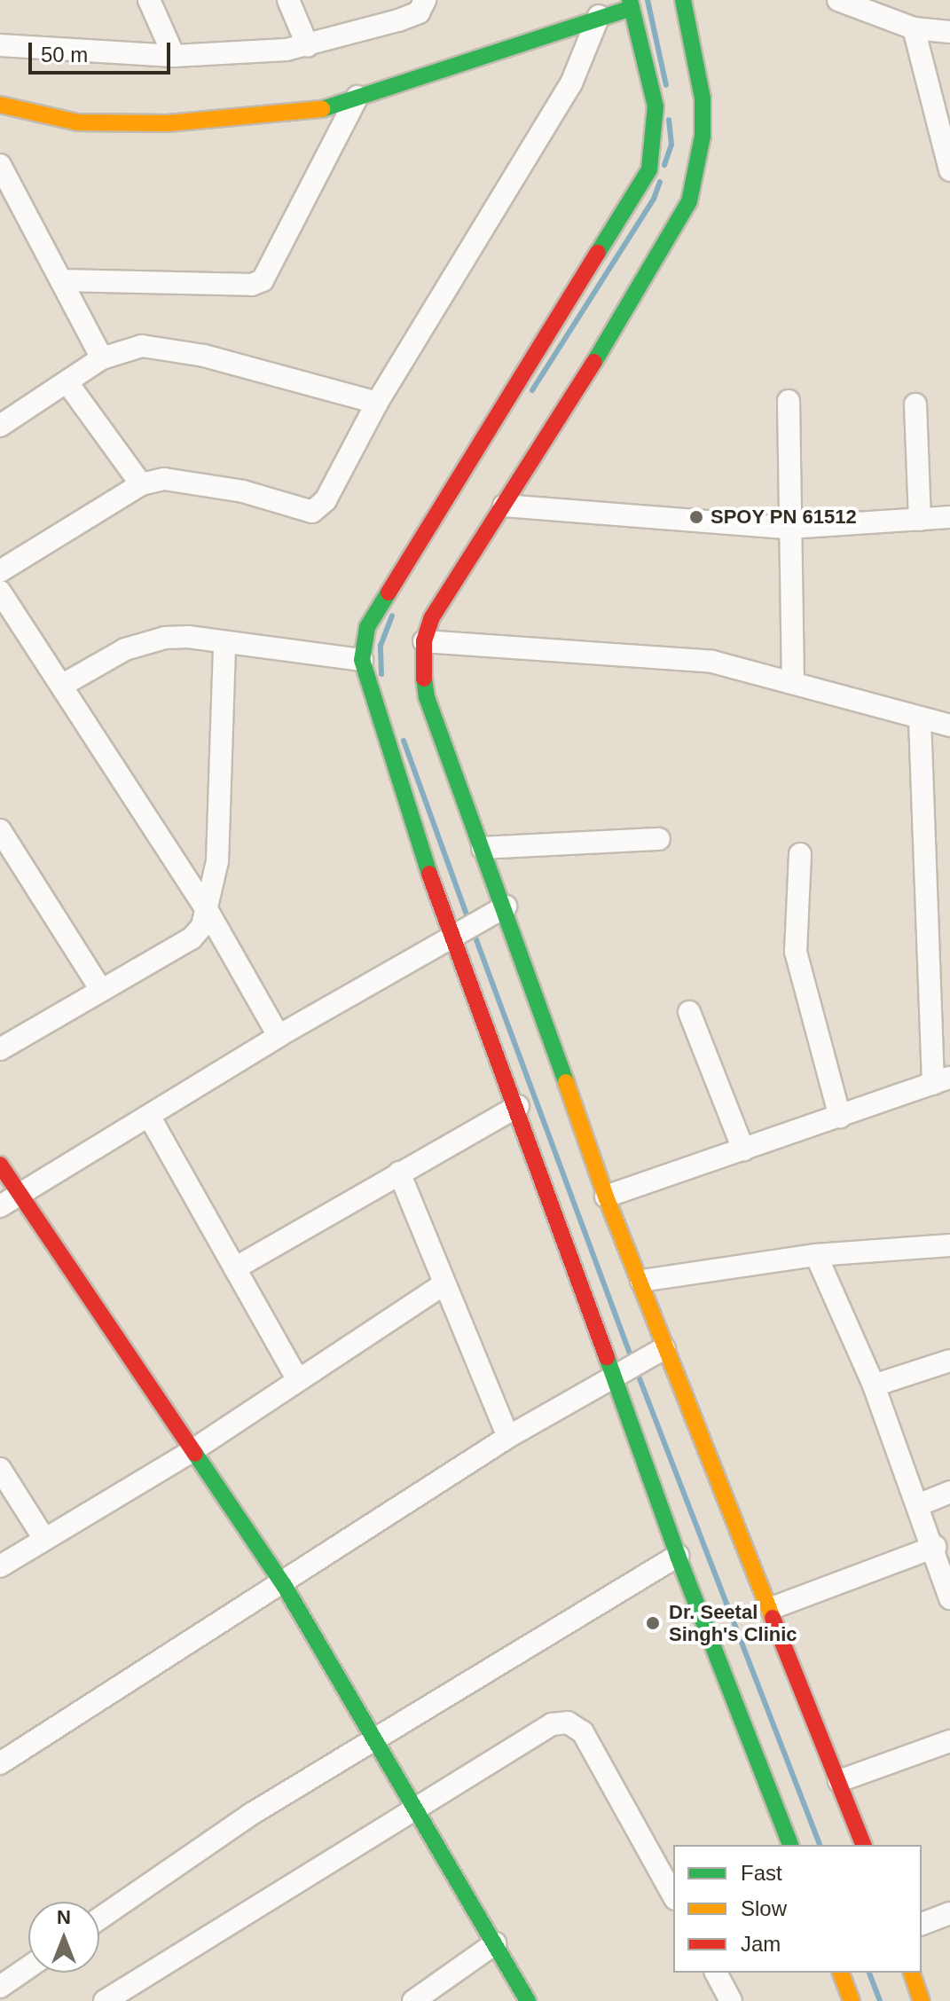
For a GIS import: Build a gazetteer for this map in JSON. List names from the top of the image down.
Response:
{
  "places": ["SPOY PN 61512", "Dr. Seetal Singh's Clinic"],
  "legend": ["Fast", "Slow", "Jam"],
  "scale_bar": "50 m",
  "north": "top"
}
